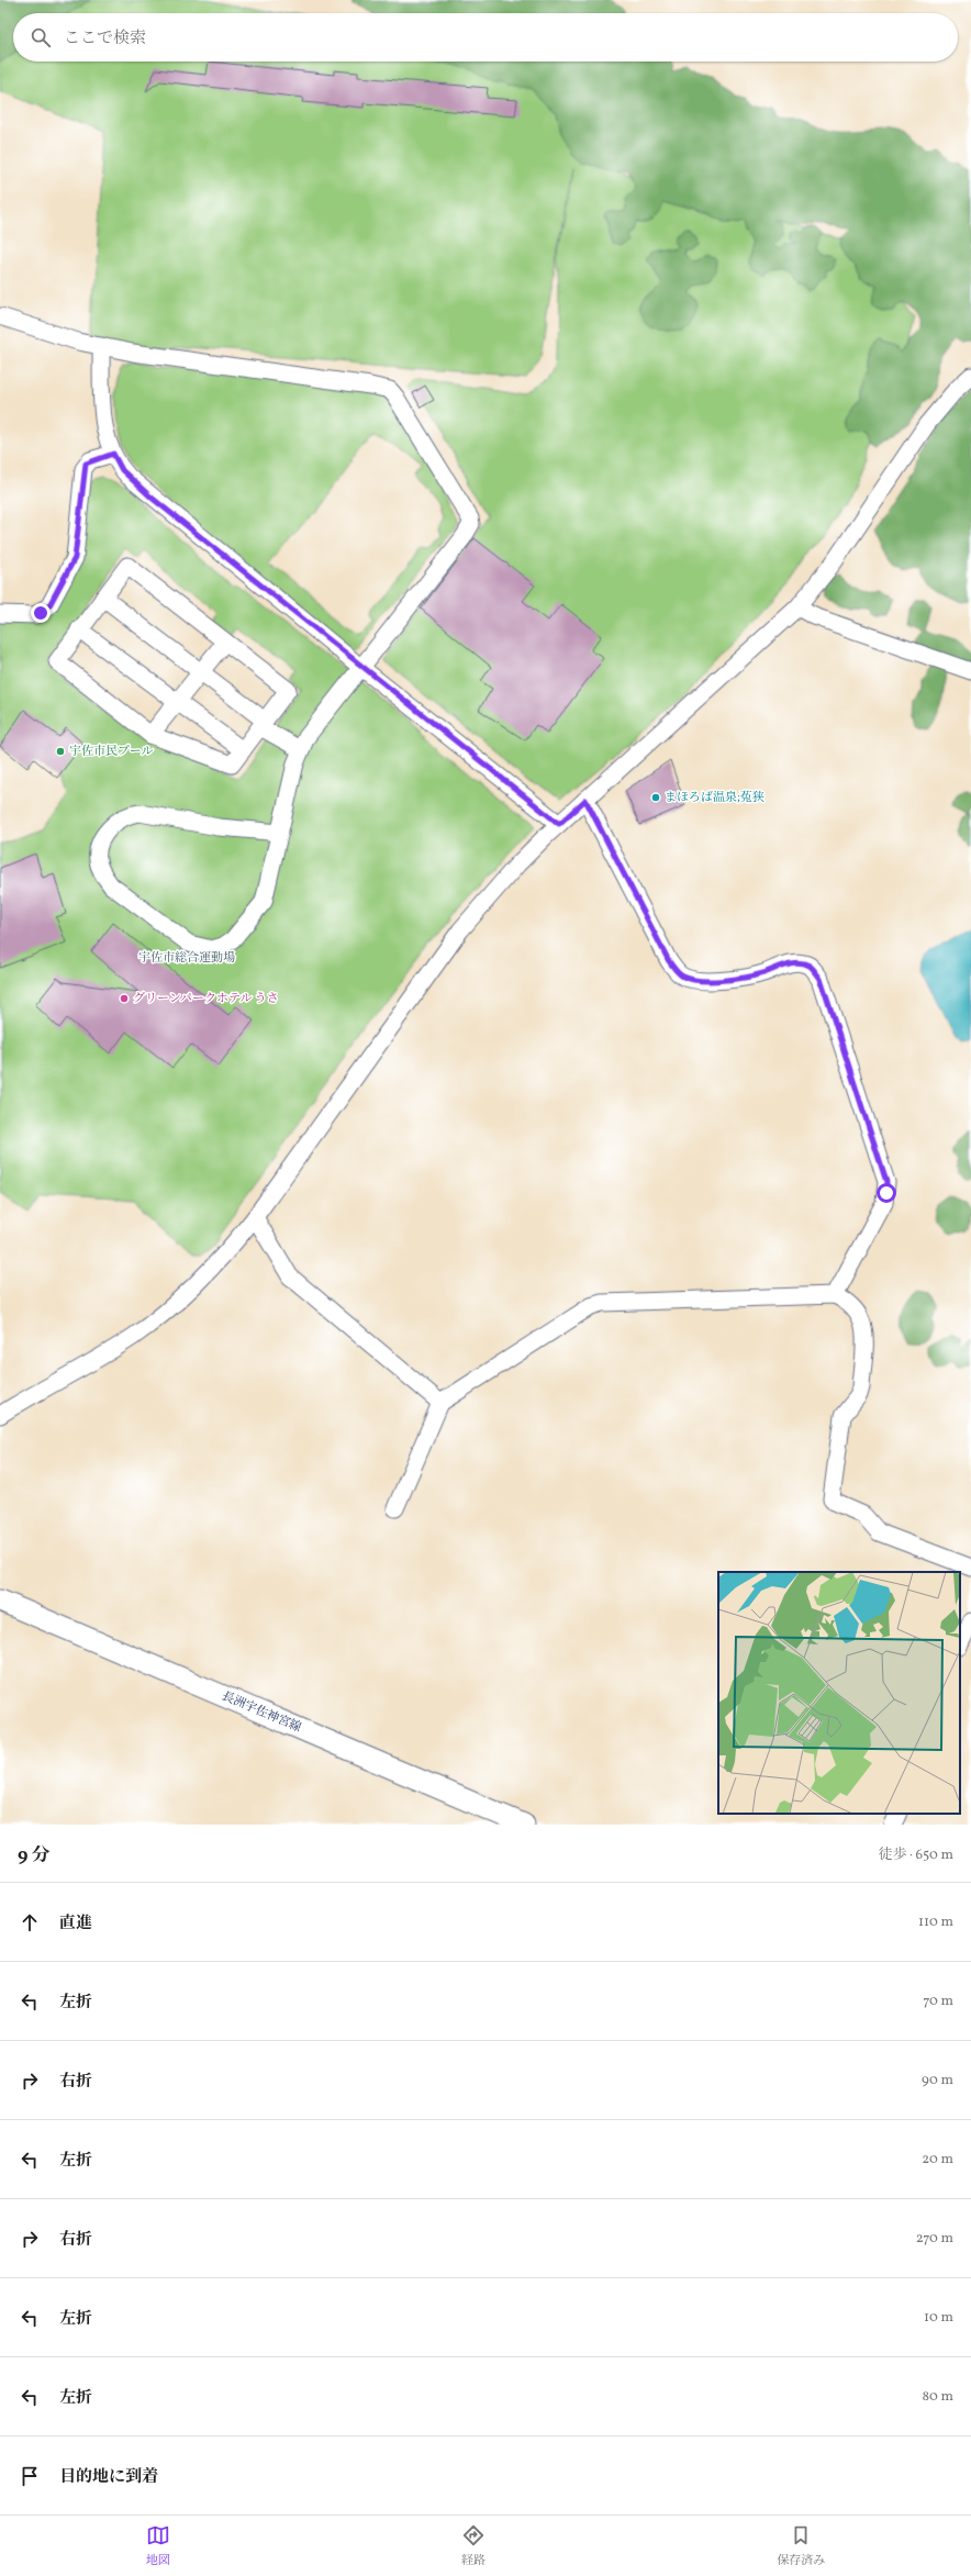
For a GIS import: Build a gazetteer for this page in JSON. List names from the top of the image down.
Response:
{
  "streets": {
    "main road": ["長洲宇佐神宮線"]
  },
  "parks": ["宇佐市総合運動場"],
  "places": ["宇佐市民プール", "まほろば温泉;菟狭", "グリーンパークホテル うさ"],
  "page": {
    "search": "ここで検索",
    "heading": ["9 分", "徒歩 · 650 m"],
    "list": [
      ["直進", "110 m"],
      ["左折", "70 m"],
      ["右折", "90 m"],
      ["左折", "20 m"],
      ["右折", "270 m"],
      ["左折", "10 m"],
      ["左折", "80 m"],
      "目的地に到着"
    ],
    "nav": ["地図", "経路", "保存済み"]
  }
}
